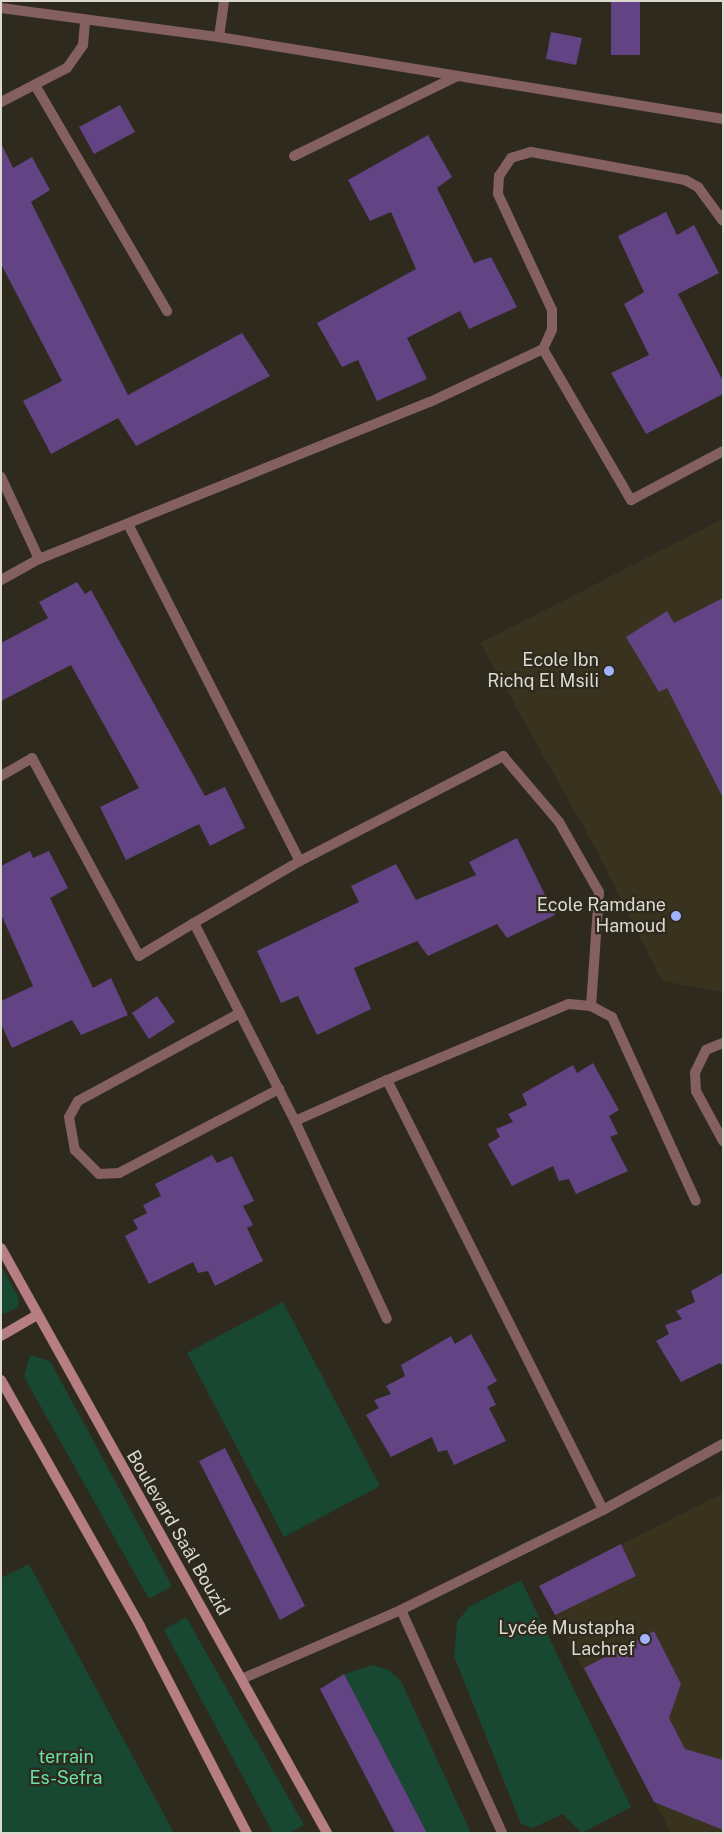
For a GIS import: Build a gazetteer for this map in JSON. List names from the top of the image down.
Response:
{
  "streets": {
    "main road": ["Boulevard Saâl Bouzid"]
  },
  "parks": ["terrain Es-Sefra"],
  "places": ["Ecole Ibn Richq El Msili", "Ecole Ramdane Hamoud", "Lycée Mustapha Lachref"]
}
